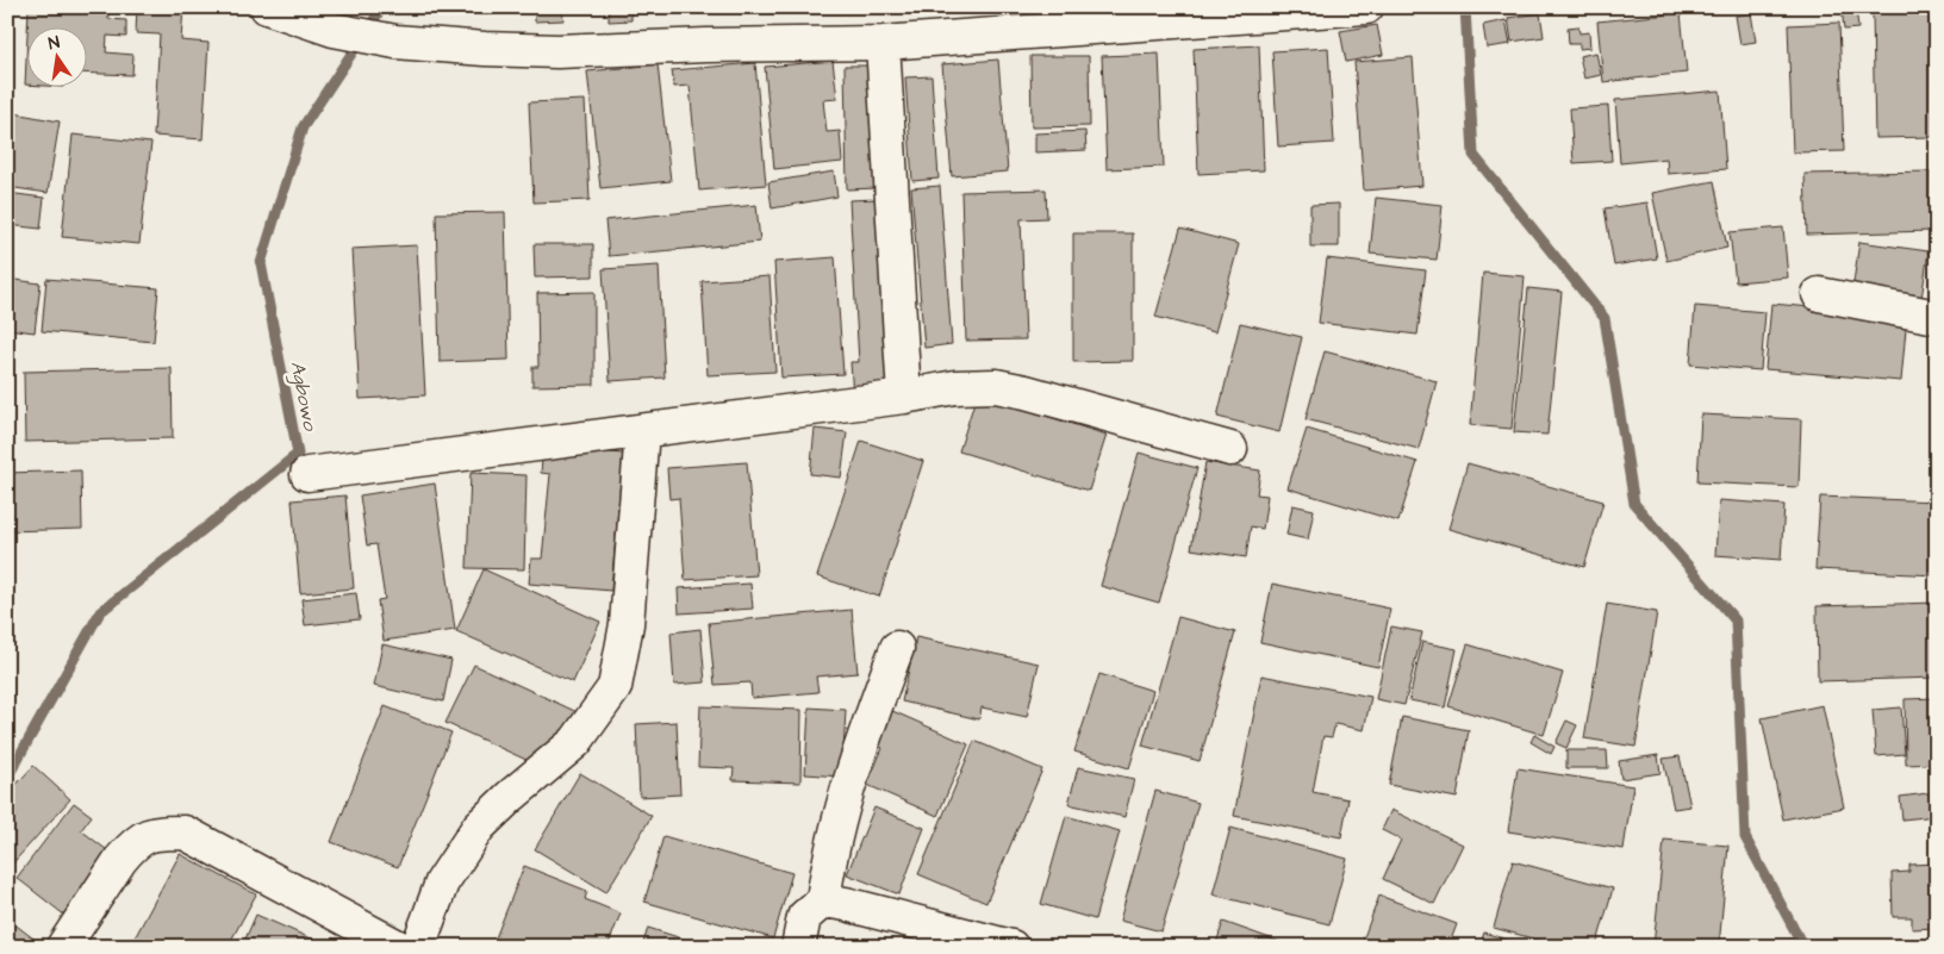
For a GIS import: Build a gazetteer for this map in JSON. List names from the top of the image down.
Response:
{
  "water": ["Agbowo"],
  "north": "top"
}
